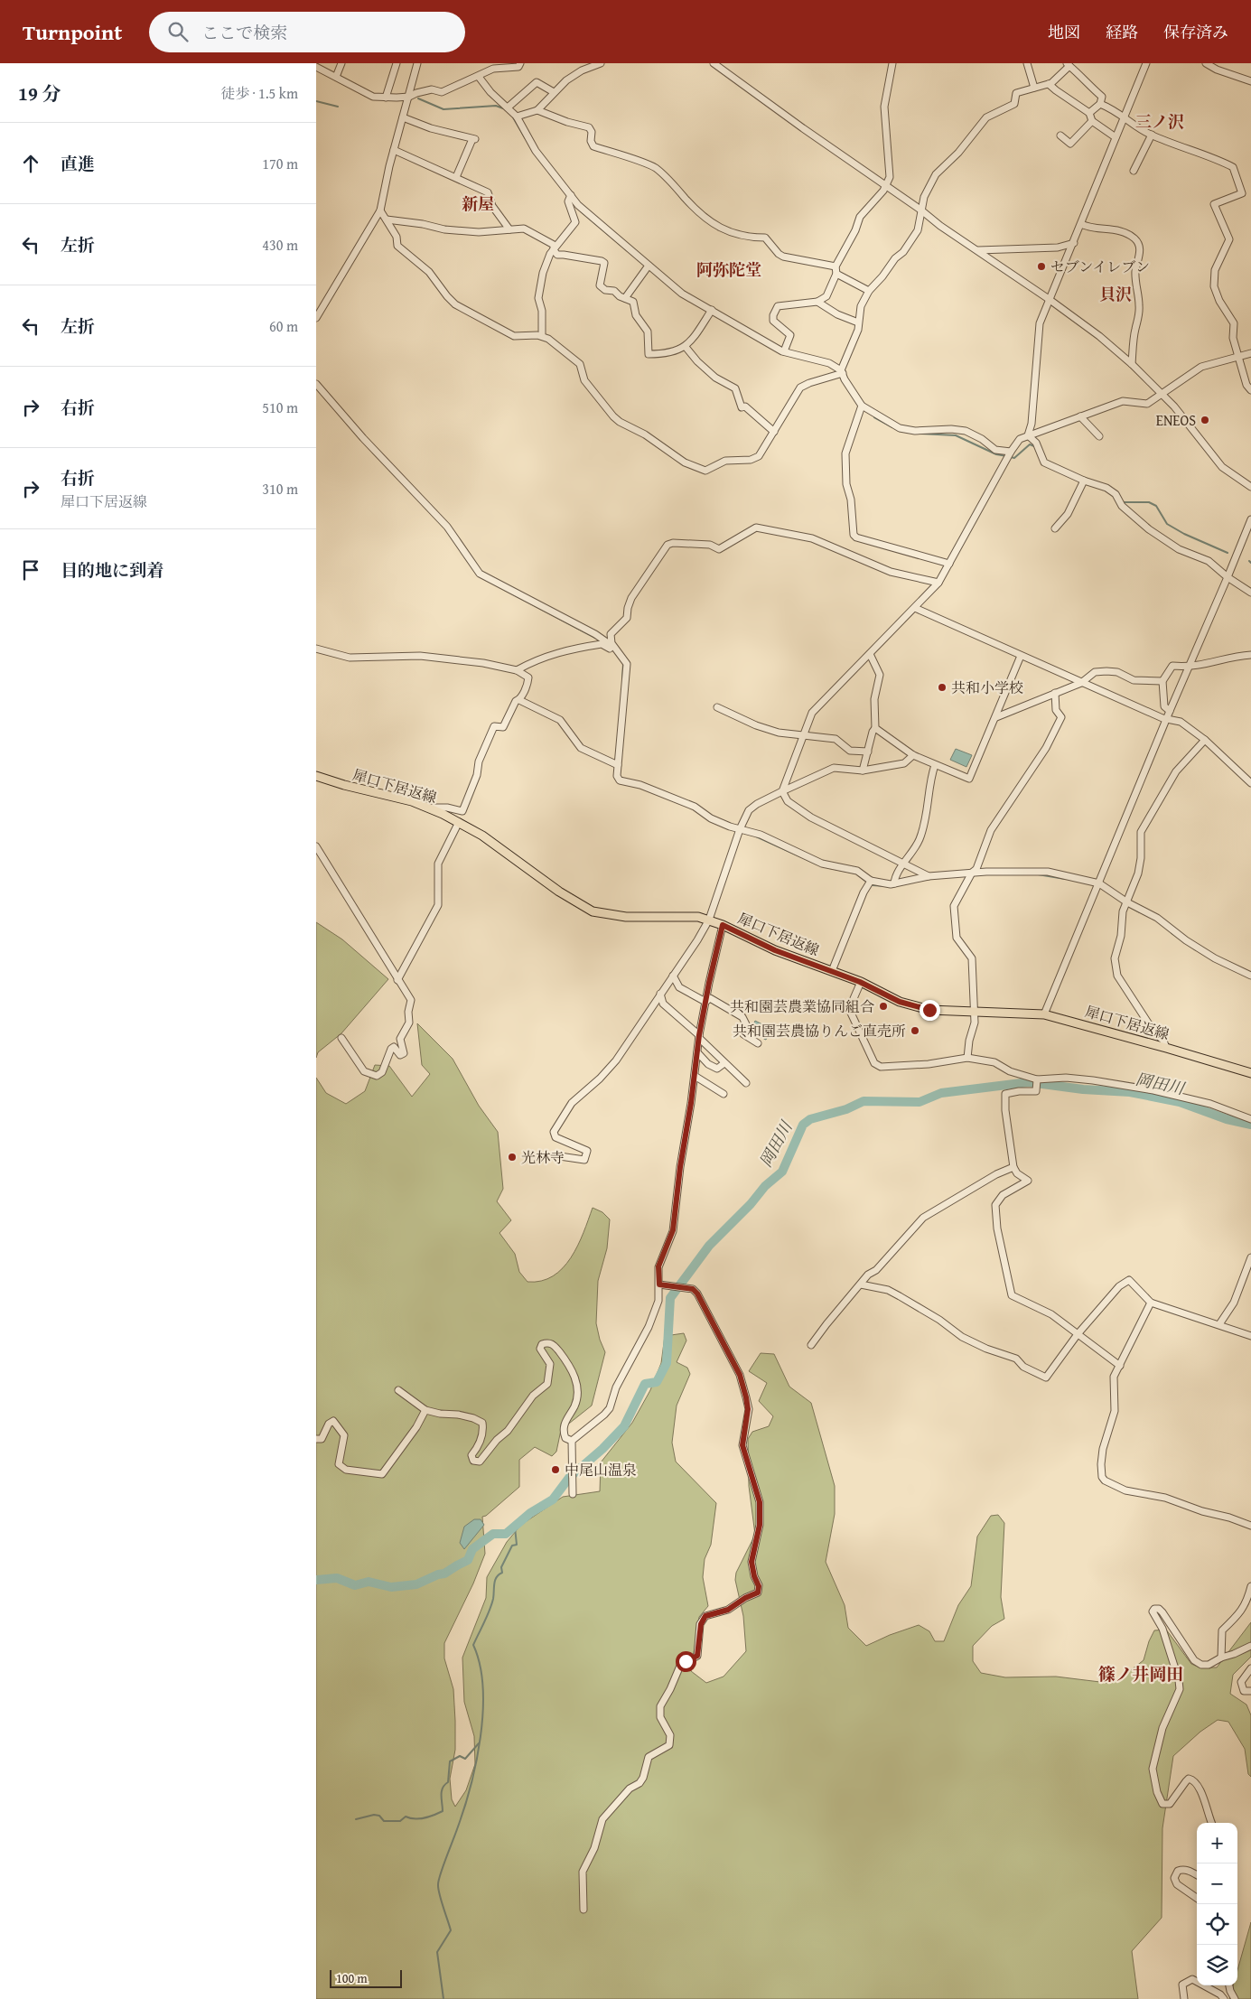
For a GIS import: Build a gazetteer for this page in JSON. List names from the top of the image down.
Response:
{
  "streets": {
    "main road": ["犀口下居返線"]
  },
  "districts": [
    "三ノ沢",
    "新屋",
    "阿弥陀堂",
    "貝沢",
    "篠ノ井岡田"
  ],
  "water": ["岡田川"],
  "places": [
    "セブンイレブン",
    "ENEOS",
    "共和小学校",
    "共和園芸農業協同組合",
    "共和園芸農協りんご直売所",
    "光林寺",
    "中尾山温泉"
  ],
  "scale_bar": "100 m",
  "page": {
    "header": "Turnpoint",
    "search": "ここで検索",
    "nav": ["地図", "経路", "保存済み"],
    "heading": ["19 分", "徒歩 · 1.5 km"],
    "list": [
      ["直進", "170 m"],
      ["左折", "430 m"],
      ["左折", "60 m"],
      ["右折", "510 m"],
      ["右折", "犀口下居返線", "310 m"],
      "目的地に到着"
    ],
    "map_buttons": ["+", "−"],
    "scale": "100 m"
  }
}
